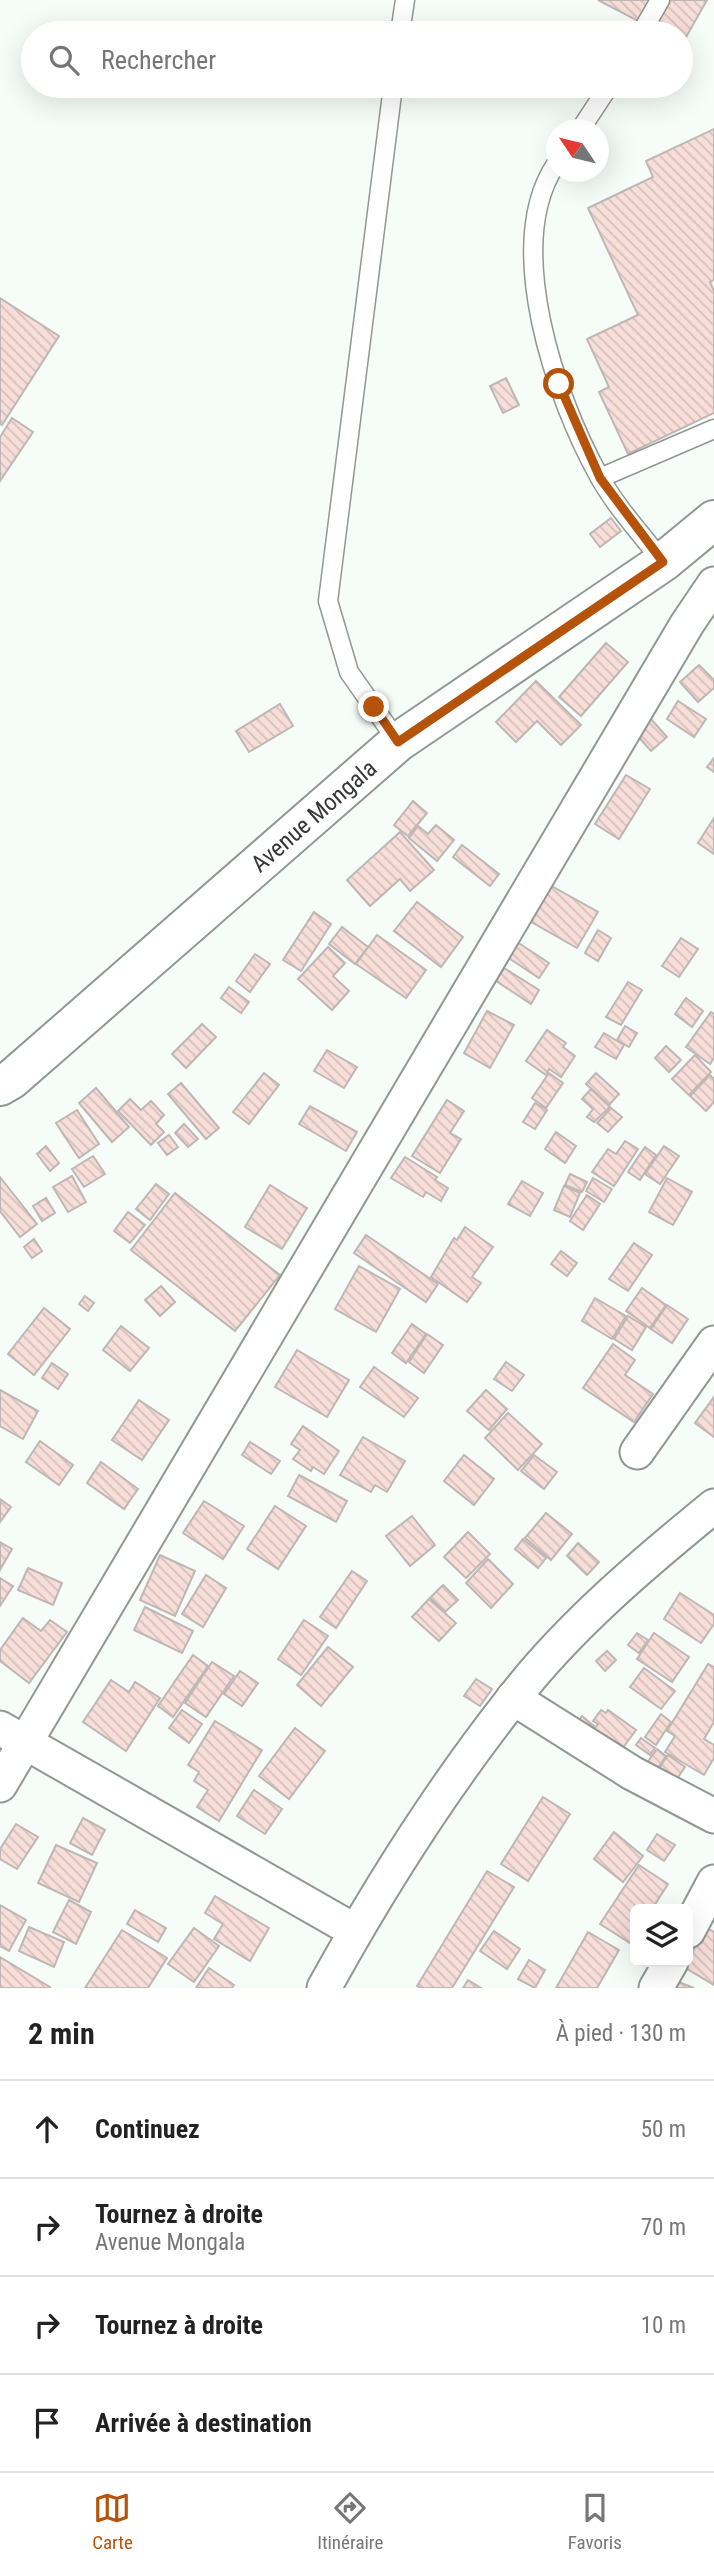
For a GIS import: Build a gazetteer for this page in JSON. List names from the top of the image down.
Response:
{
  "streets": {
    "street": ["Avenue Mongala"]
  },
  "north": "top left",
  "page": {
    "search": "Rechercher",
    "heading": ["2 min", "À pied · 130 m"],
    "list": [
      ["Continuez", "50 m"],
      ["Tournez à droite", "Avenue Mongala", "70 m"],
      ["Tournez à droite", "10 m"],
      "Arrivée à destination"
    ],
    "nav": ["Carte", "Itinéraire", "Favoris"]
  }
}
